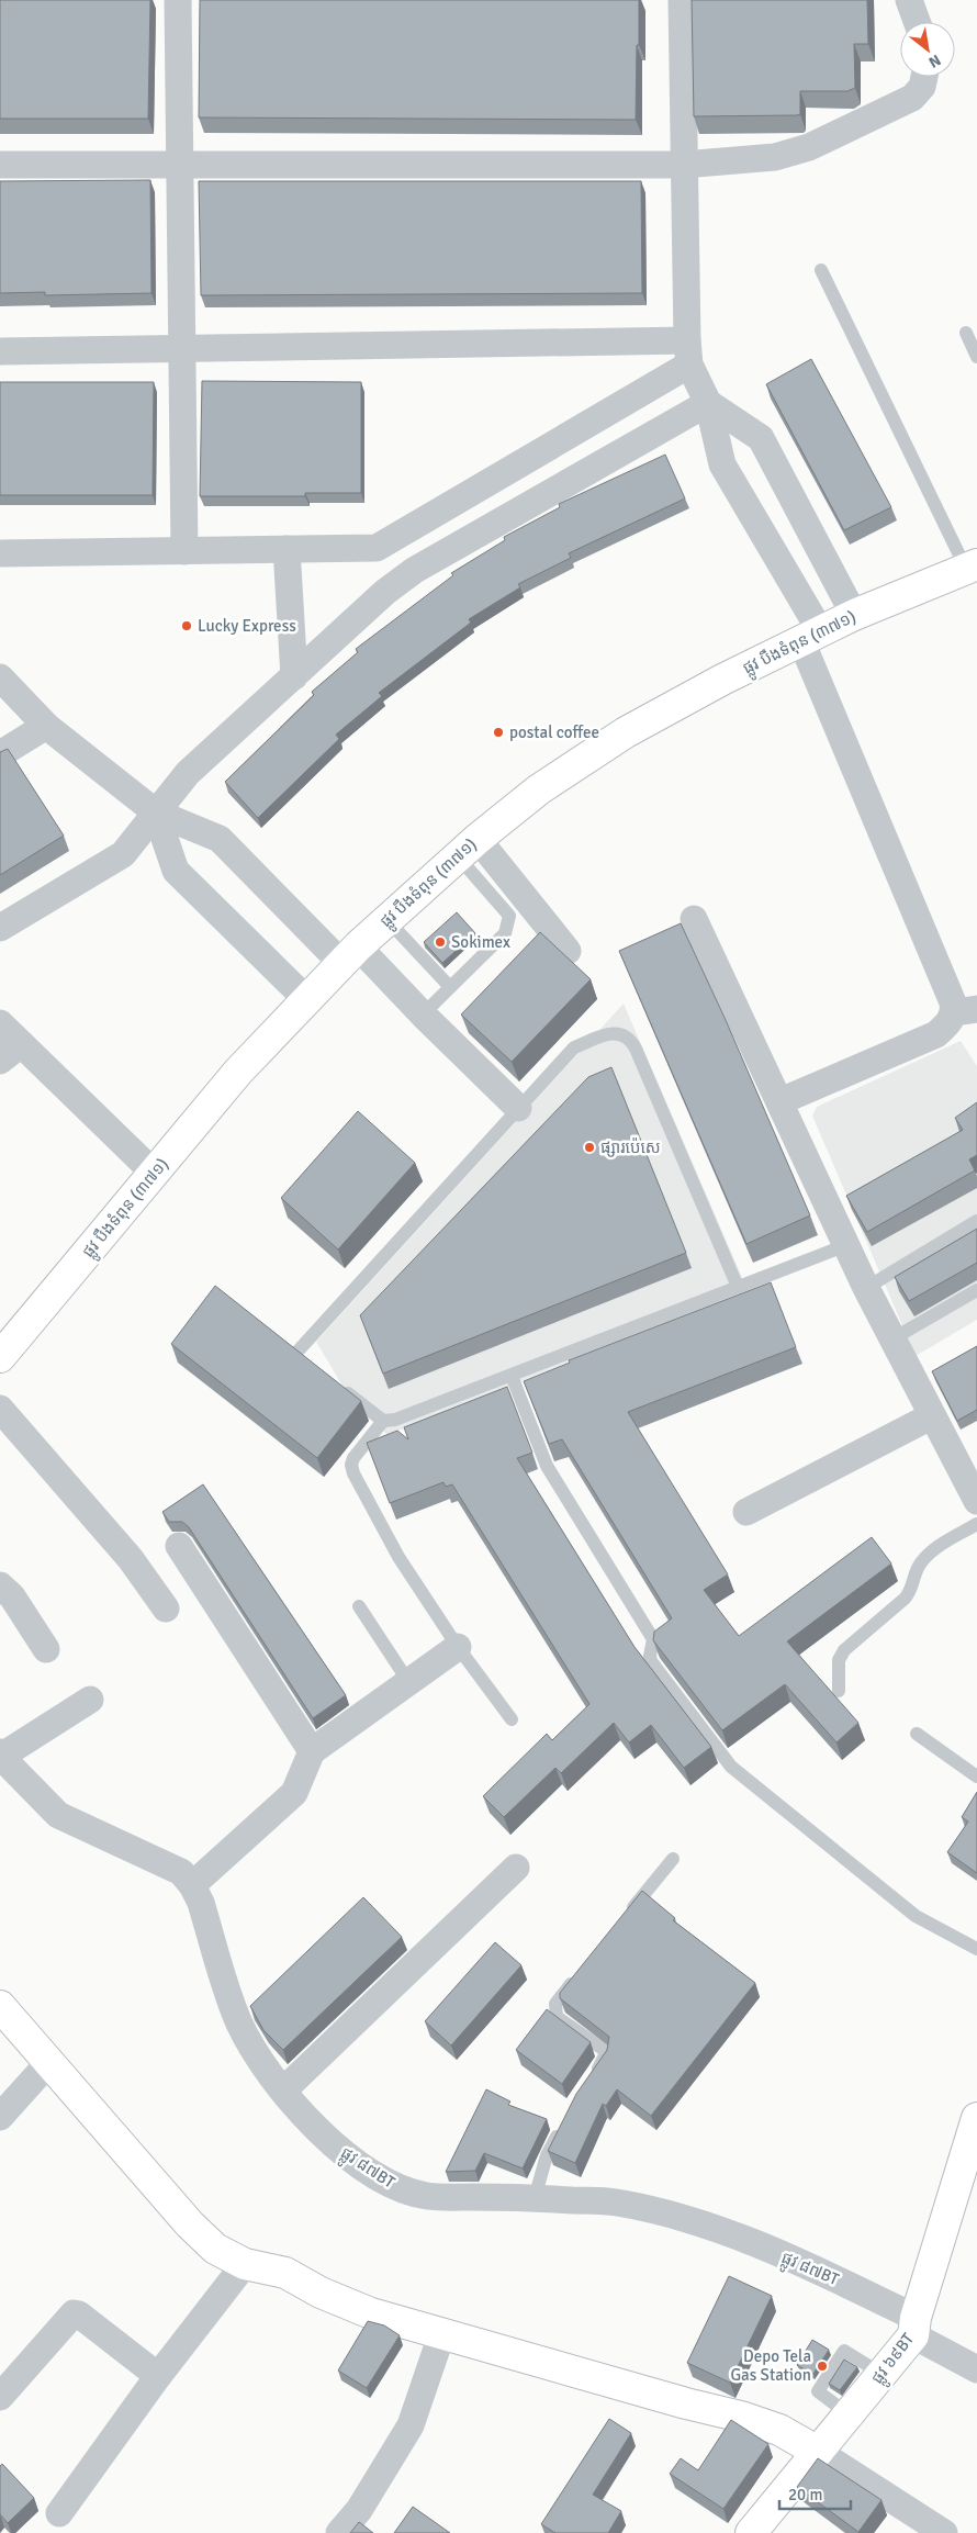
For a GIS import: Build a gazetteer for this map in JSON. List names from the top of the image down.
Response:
{
  "streets": {
    "street": ["ផ្លូវ បឹងទំពុន (៣៧១)", "ផ្លូវ ៨៧BT", "ផ្លូវ ៦៩BT"]
  },
  "crossings": [
    ["ផ្លូវ ៨៧BT", "ផ្លូវ ៦៩BT"]
  ],
  "places": [
    "Lucky Express",
    "postal coffee",
    "Sokimex",
    "ផ្សារប៉េសេ",
    "Depo Tela Gas Station"
  ],
  "scale_bar": "20 m",
  "north": "bottom right"
}
